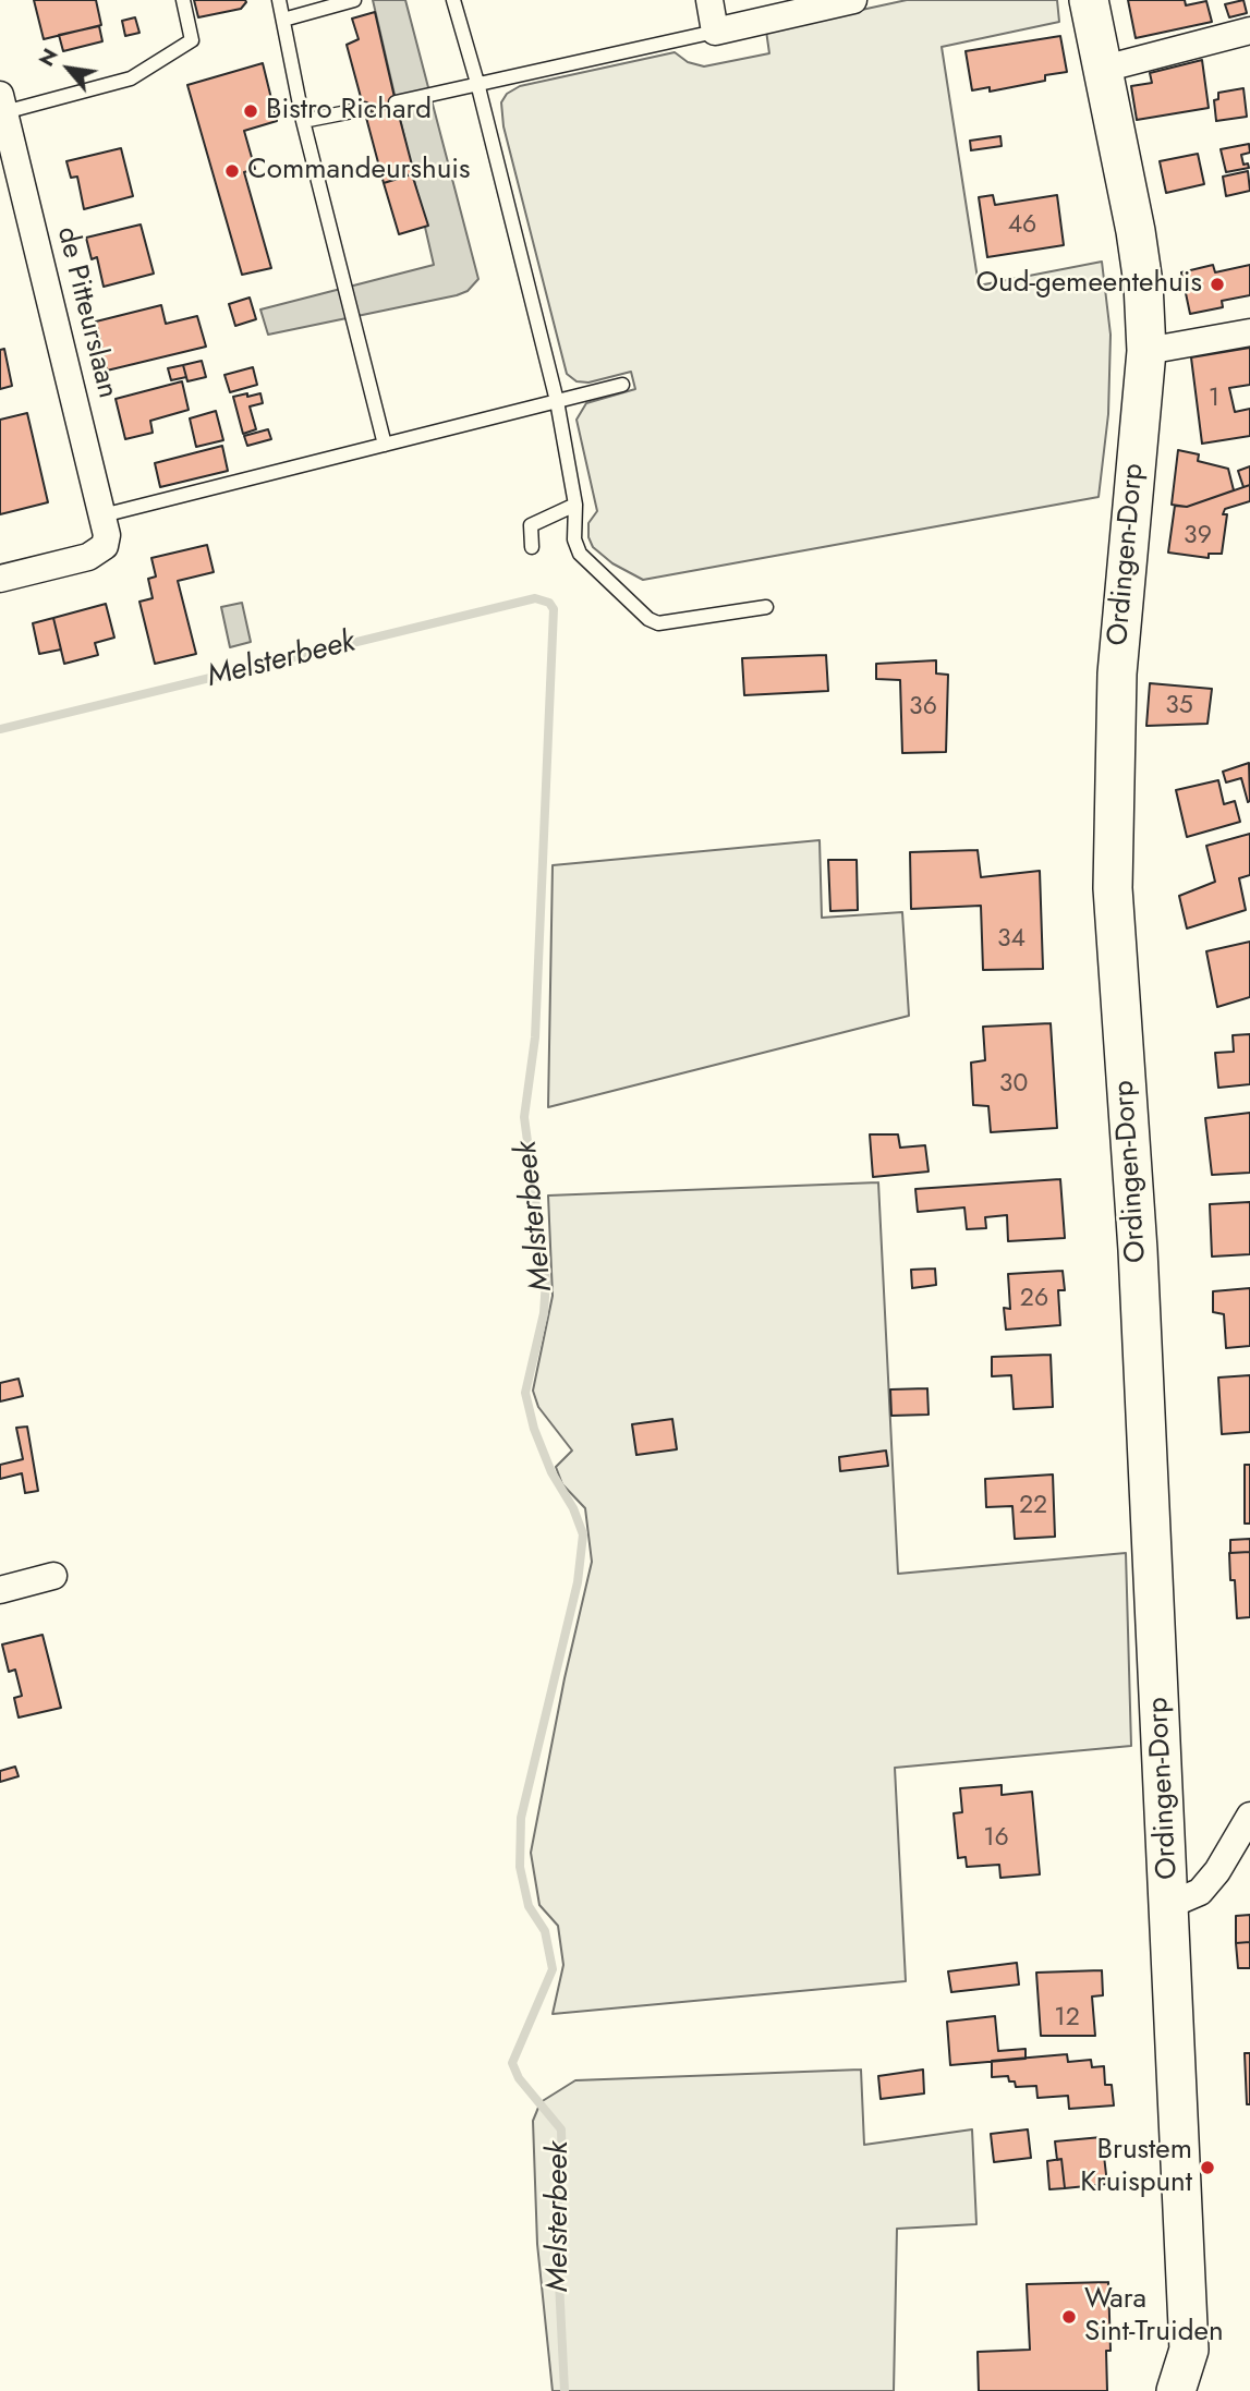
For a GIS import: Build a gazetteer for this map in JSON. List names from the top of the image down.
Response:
{
  "streets": {
    "main road": ["Ordingen-Dorp"],
    "street": ["de Pitteurslaan"]
  },
  "water": ["Melsterbeek"],
  "places": [
    "Bistro Richard",
    "Commandeurshuis",
    "Oud-gemeentehuis",
    "Brustem Kruispunt",
    "Wara Sint-Truiden"
  ],
  "house_numbers": [
    "46",
    "1",
    "39",
    "35",
    "36",
    "34",
    "30",
    "26",
    "22",
    "16",
    "12"
  ],
  "north": "top left"
}
